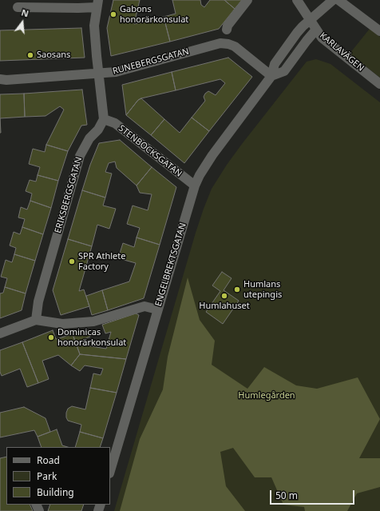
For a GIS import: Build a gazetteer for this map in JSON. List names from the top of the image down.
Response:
{
  "streets": {
    "street": [
      "KARLAVÄGEN",
      "RUNEBERGSGATAN",
      "STENBOCKSGATAN",
      "ERIKSBERGSGATAN",
      "ENGELBREKTSGATAN"
    ]
  },
  "crossings": [
    ["KARLAVÄGEN", "ENGELBREKTSGATAN"],
    ["RUNEBERGSGATAN", "ENGELBREKTSGATAN"],
    ["STENBOCKSGATAN", "ERIKSBERGSGATAN"],
    ["STENBOCKSGATAN", "ENGELBREKTSGATAN"]
  ],
  "parks": ["Humlegården"],
  "places": [
    "Gabons honorärkonsulat",
    "Saosans",
    "SPR Athlete Factory",
    "Humlans utepingis",
    "Humlahuset",
    "Dominicas honorärkonsulat"
  ],
  "legend": ["Road", "Park", "Building"],
  "scale_bar": "50 m",
  "north": "top"
}
